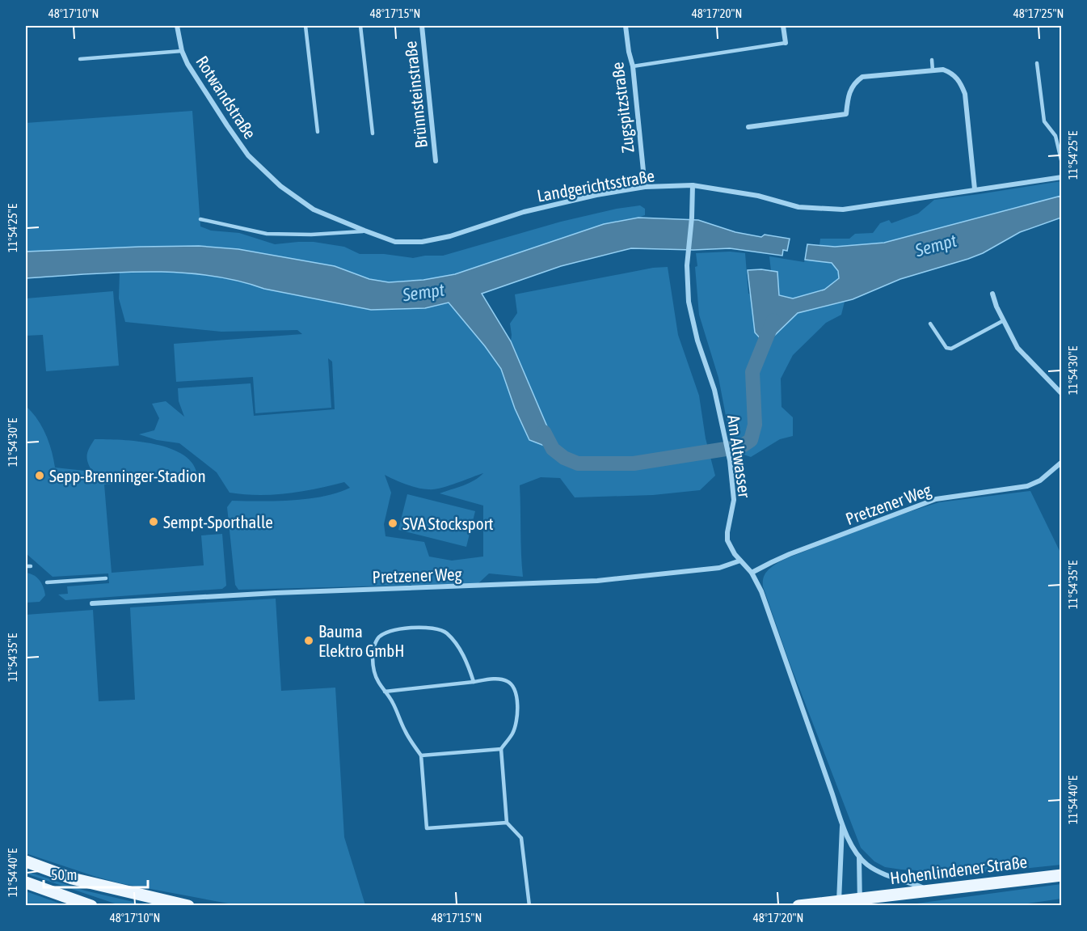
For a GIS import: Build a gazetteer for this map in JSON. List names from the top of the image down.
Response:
{
  "streets": {
    "main road": ["Hohenlindener Straße"],
    "street": [
      "Brünnsteinstraße",
      "Rotwandstraße",
      "Zugspitzstraße",
      "Landgerichtsstraße",
      "Am Altwasser",
      "Pretzener Weg"
    ]
  },
  "crossings": [
    ["Rotwandstraße", "Landgerichtsstraße"],
    ["Zugspitzstraße", "Landgerichtsstraße"],
    ["Landgerichtsstraße", "Am Altwasser"],
    ["Am Altwasser", "Pretzener Weg"],
    ["Am Altwasser", "Hohenlindener Straße"]
  ],
  "water": ["Sempt"],
  "places": [
    "Sepp-Brenninger-Stadion",
    "Sempt-Sporthalle",
    "SVA Stocksport",
    "Bauma Elektro GmbH"
  ],
  "scale_bar": "50 m",
  "coordinates": [
    "48°17'10\"N",
    "48°17'15\"N",
    "48°17'20\"N",
    "48°17'25\"N",
    "11°54'25\"E",
    "11°54'30\"E",
    "11°54'35\"E",
    "11°54'40\"E"
  ]
}
